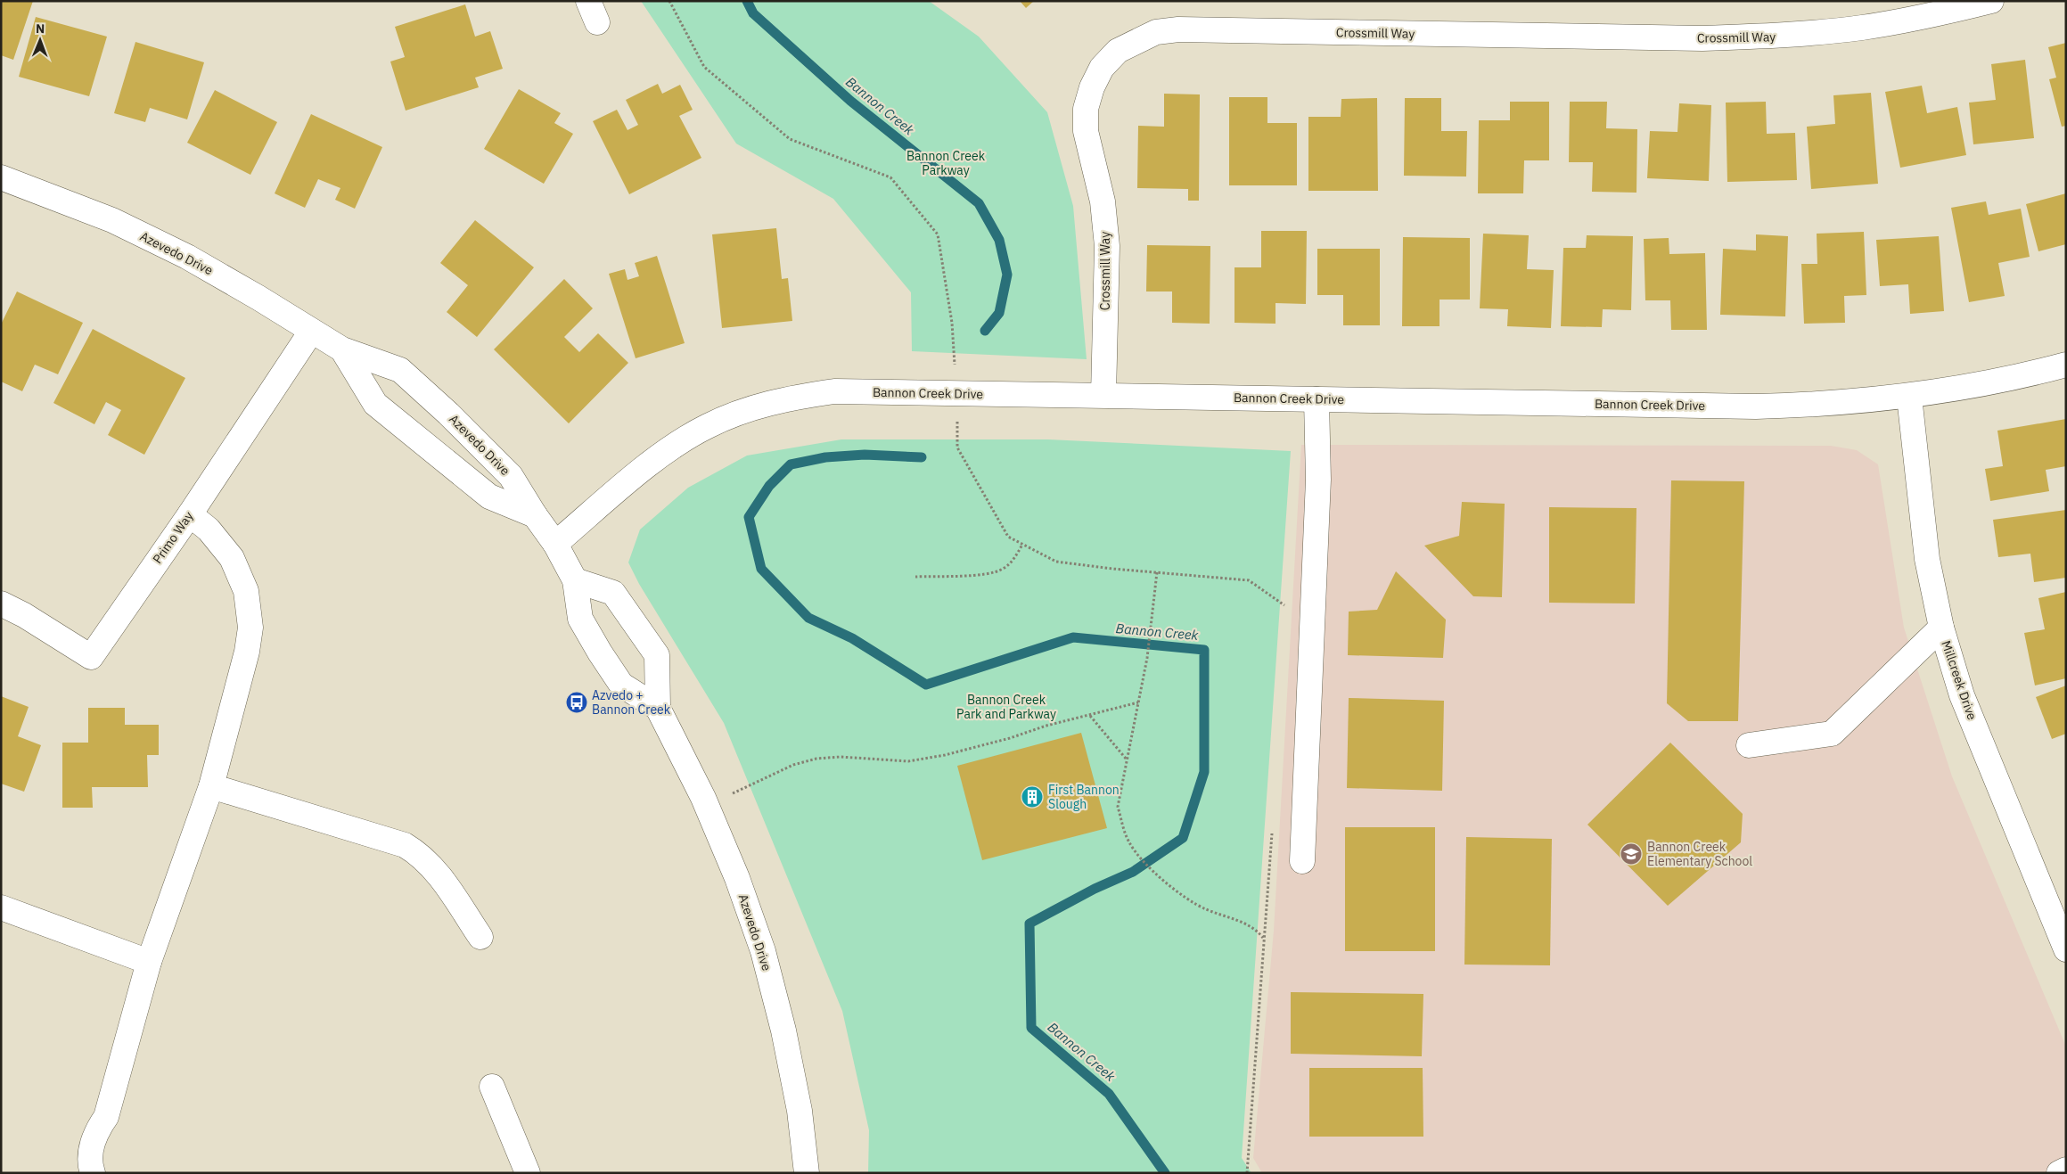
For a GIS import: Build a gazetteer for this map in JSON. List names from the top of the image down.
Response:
{
  "streets": {
    "street": [
      "Crossmill Way",
      "Azevedo Drive",
      "Bannon Creek Drive",
      "Primo Way",
      "Millcreek Drive"
    ]
  },
  "crossings": [
    ["Crossmill Way", "Bannon Creek Drive"],
    ["Azevedo Drive", "Bannon Creek Drive"],
    ["Azevedo Drive", "Primo Way"],
    ["Bannon Creek Drive", "Millcreek Drive"]
  ],
  "water": ["Bannon Creek"],
  "parks": ["Bannon Creek Parkway", "Bannon Creek Park and Parkway"],
  "places": {
    "bus stop": ["Azvedo + Bannon Creek"],
    "building": ["First Bannon Slough"],
    "school or university": ["Bannon Creek Elementary School"]
  },
  "north": "top"
}
